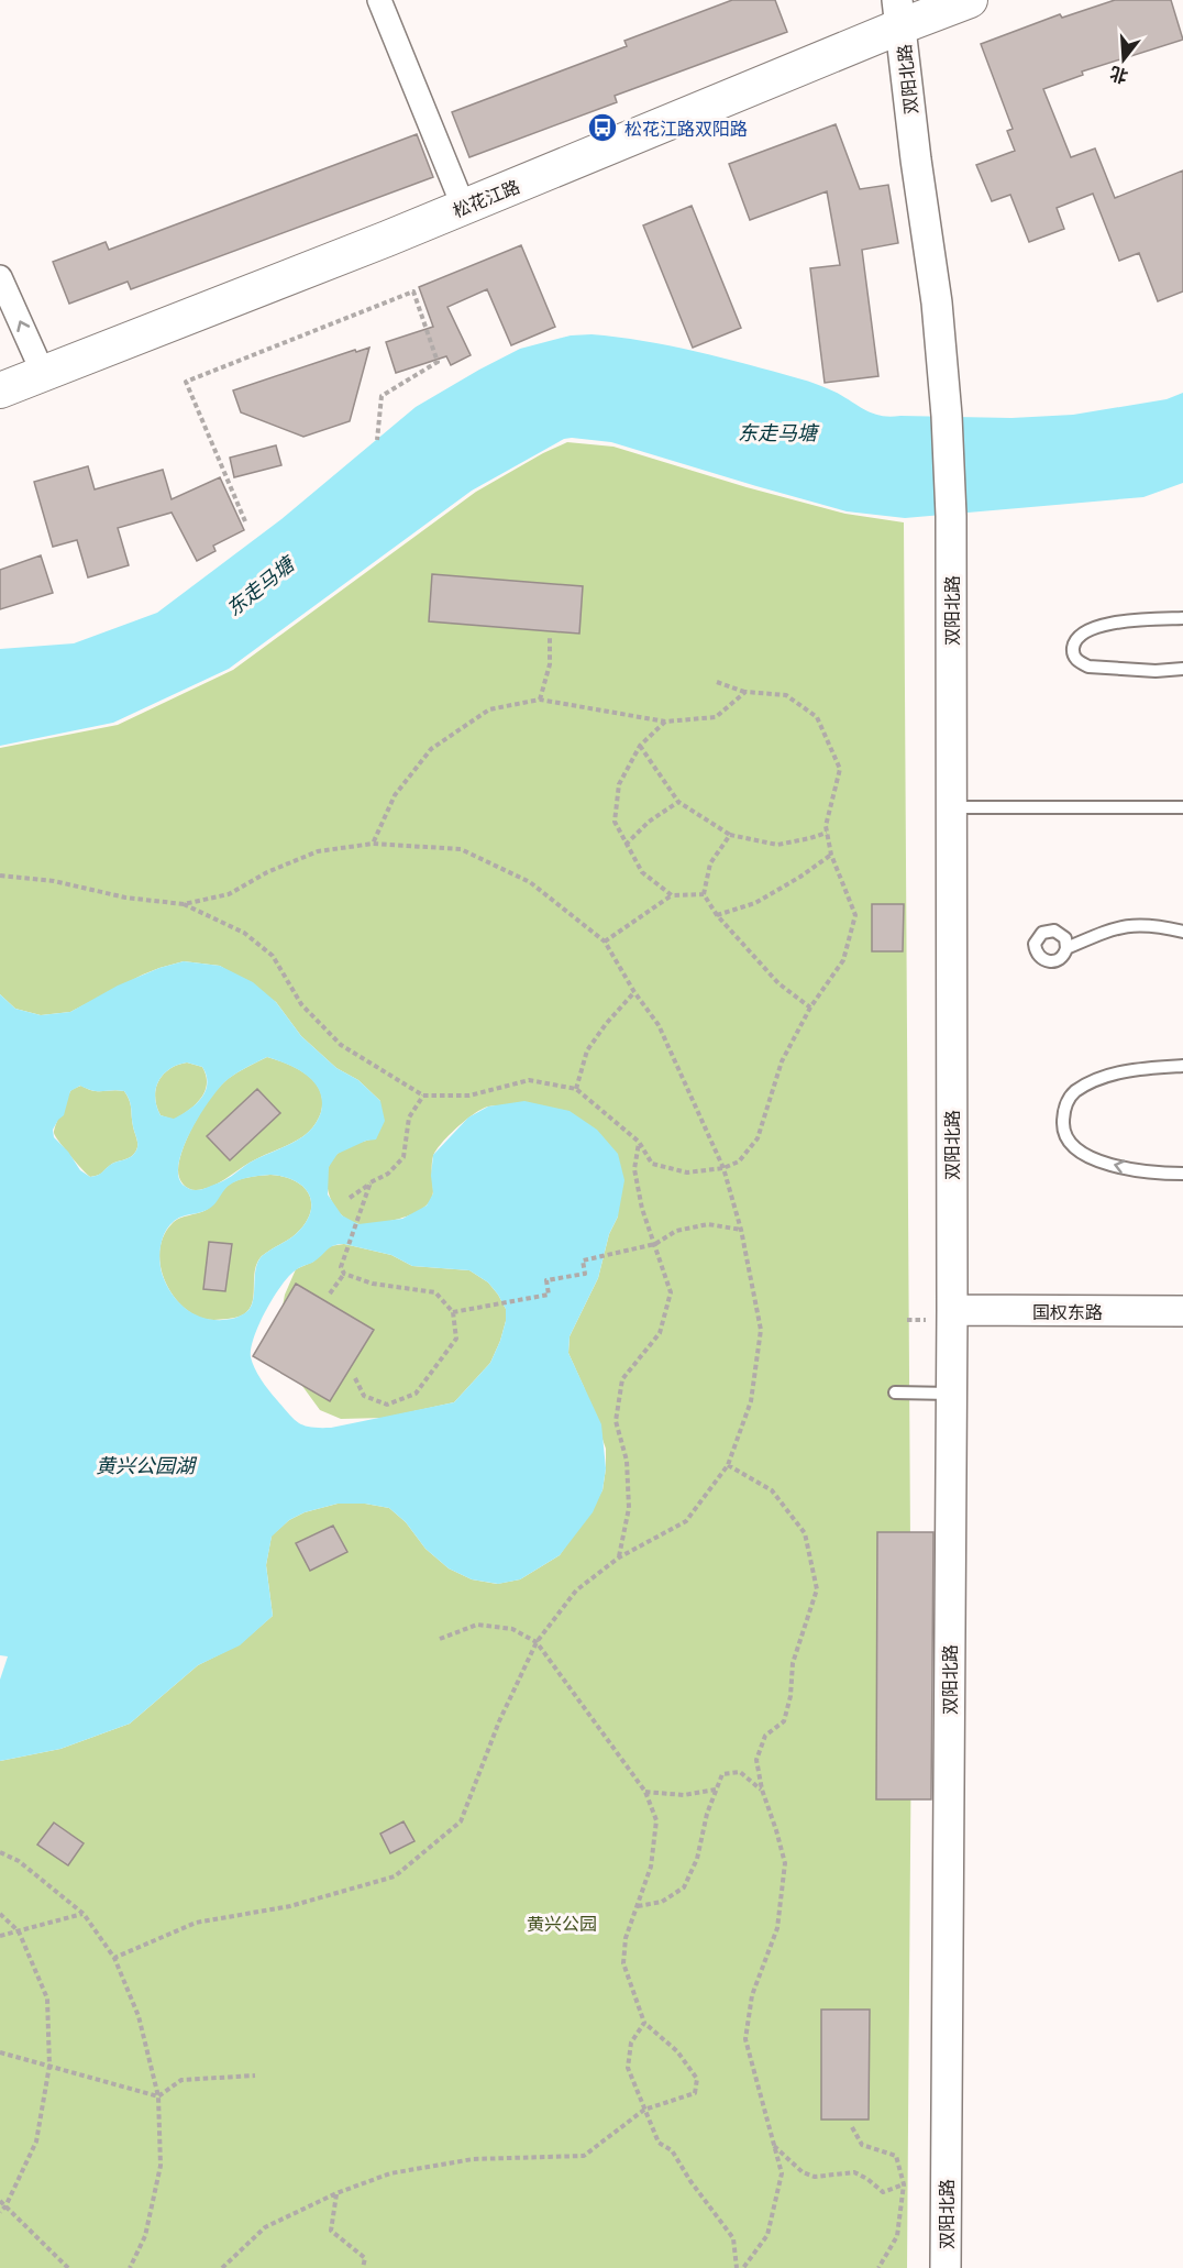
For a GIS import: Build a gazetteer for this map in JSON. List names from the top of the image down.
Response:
{
  "streets": {
    "main road": ["松花江路"],
    "street": ["双阳北路", "国权东路"]
  },
  "crossings": [
    ["双阳北路", "松花江路"],
    ["双阳北路", "国权东路"]
  ],
  "water": ["东走马塘", "黄兴公园湖"],
  "parks": ["黄兴公园"],
  "places": {
    "bus stop": ["松花江路双阳路"]
  },
  "north": "bottom"
}
